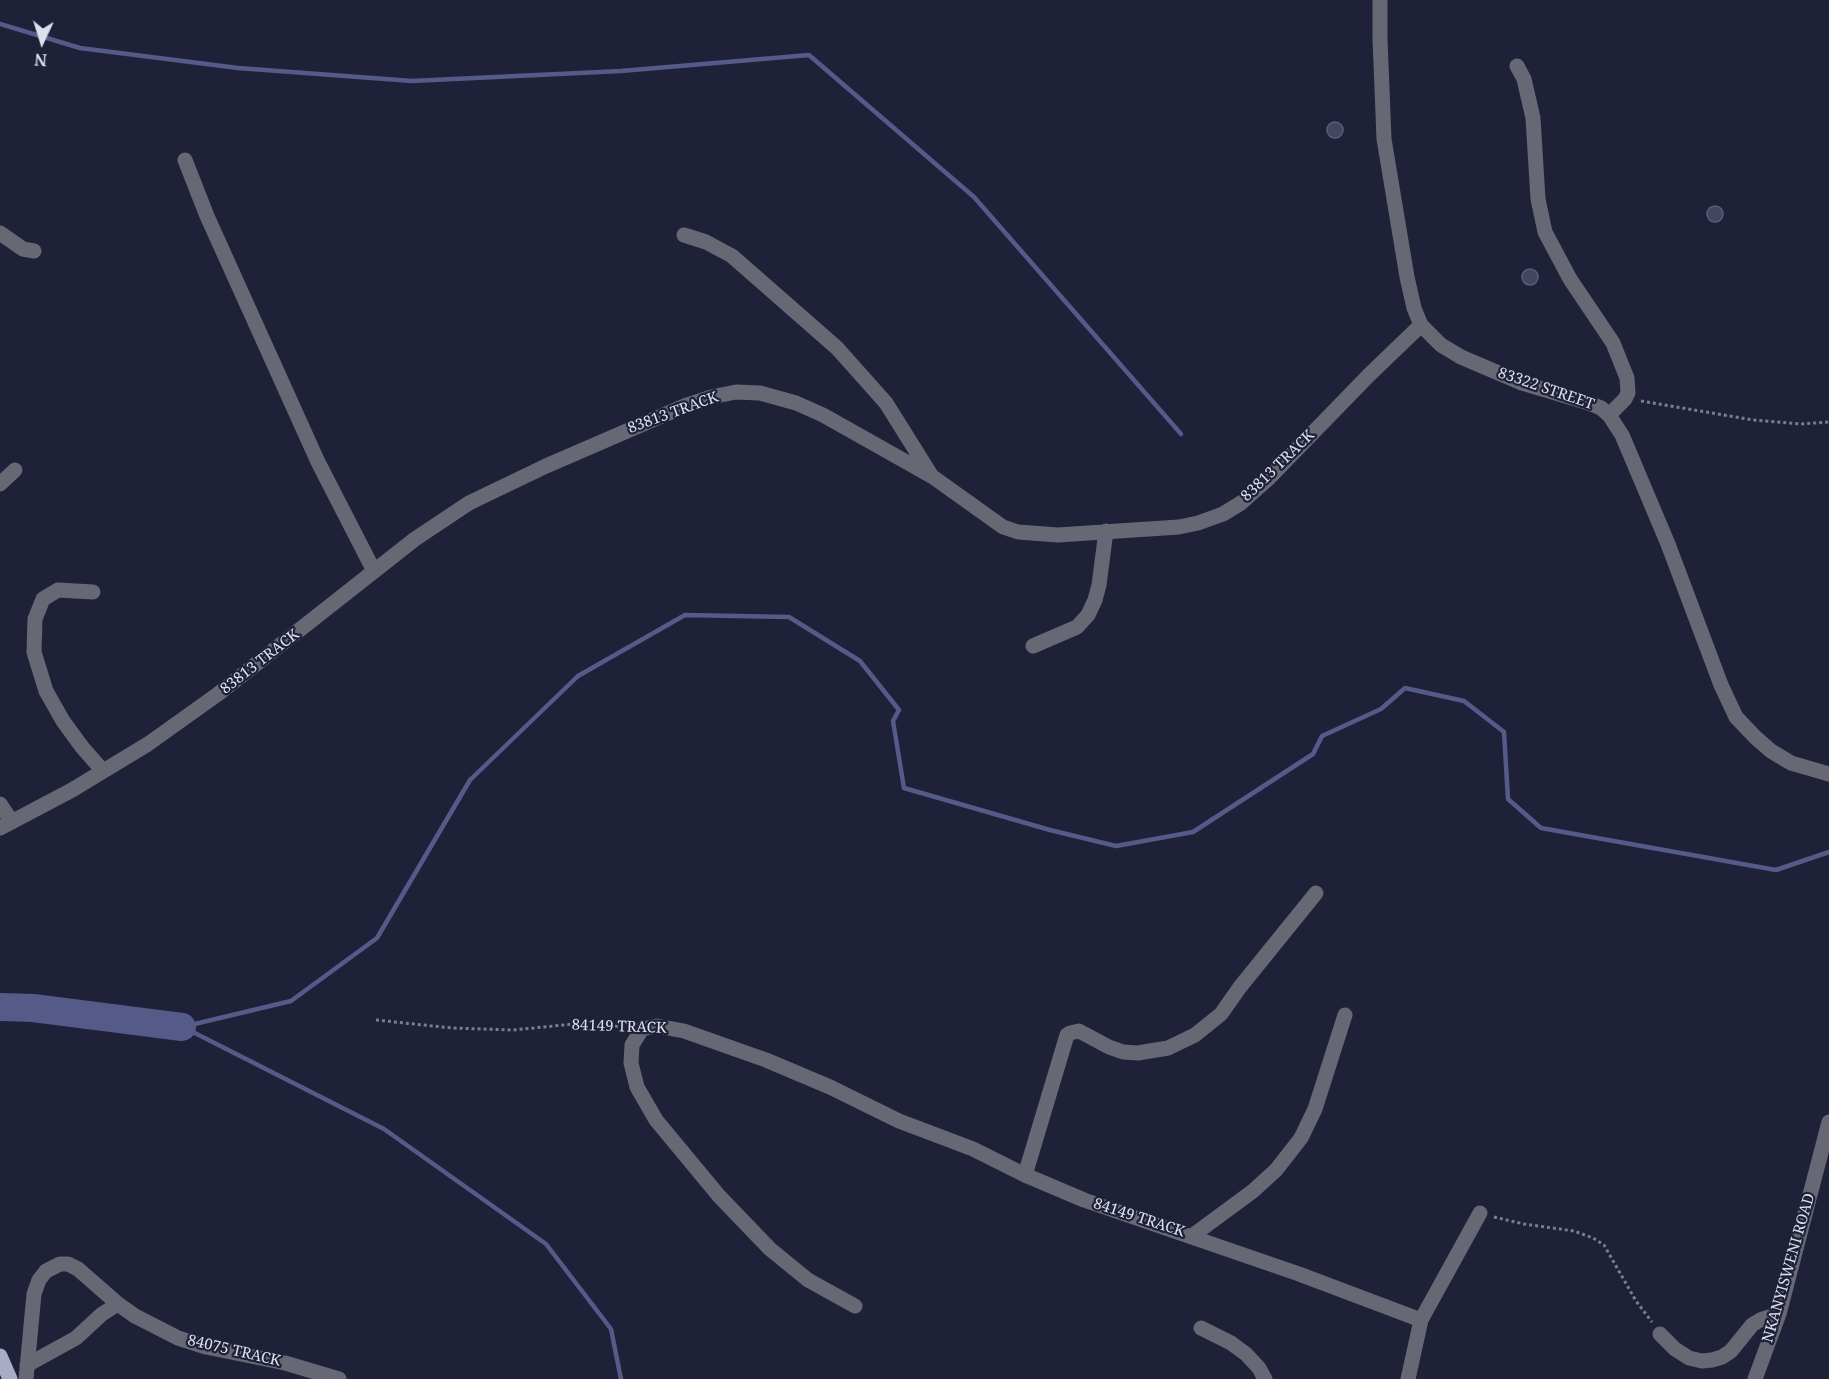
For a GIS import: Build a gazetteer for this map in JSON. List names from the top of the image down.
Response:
{
  "streets": {
    "street": [
      "83322 STREET",
      "83813 TRACK",
      "84149 TRACK",
      "NKANYISWENI ROAD",
      "84075 TRACK"
    ]
  },
  "crossings": [
    ["83322 STREET", "83813 TRACK"]
  ],
  "north": "bottom"
}
